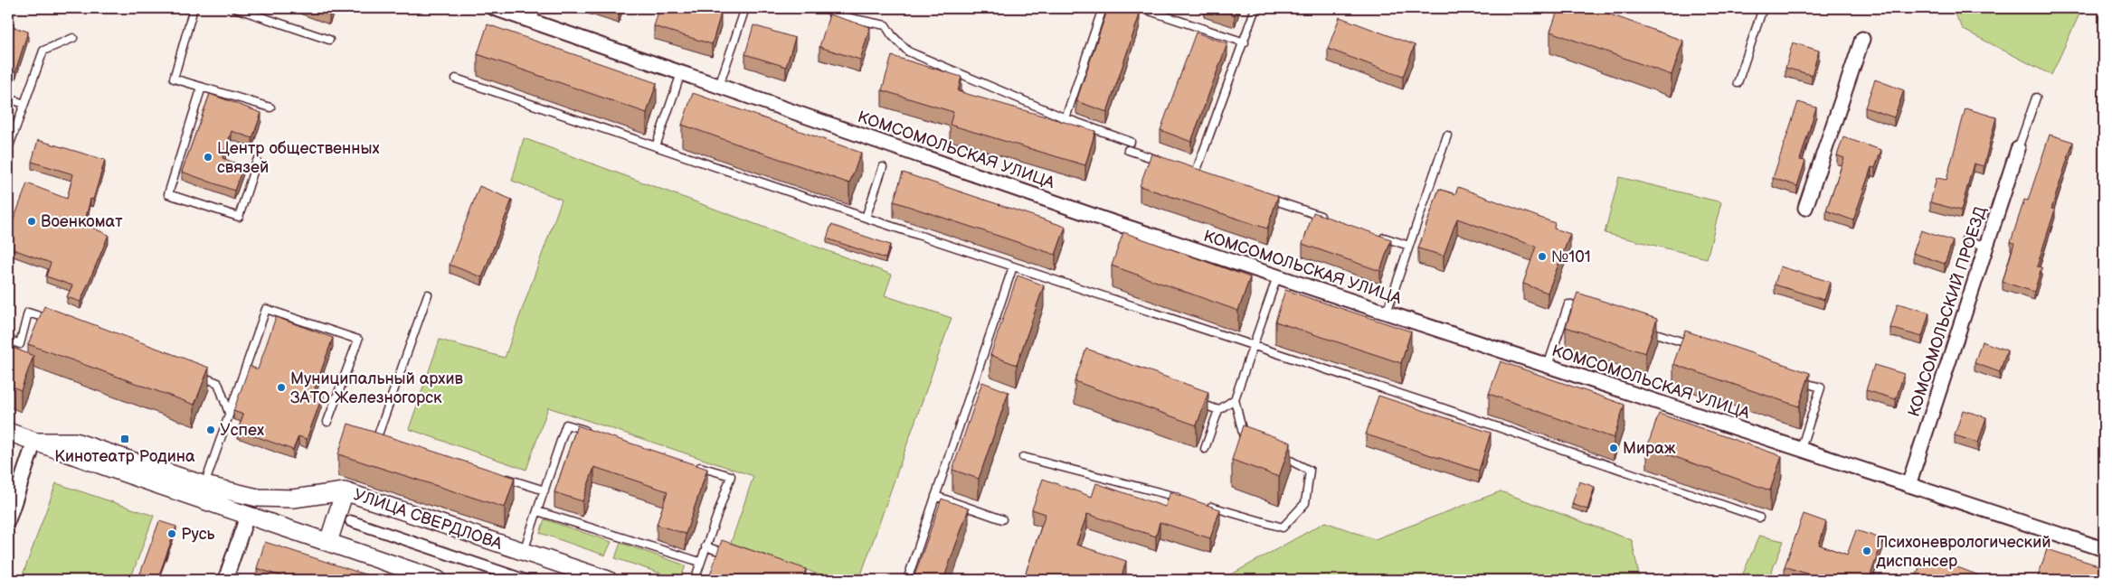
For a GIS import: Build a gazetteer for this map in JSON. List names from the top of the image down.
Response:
{
  "streets": {
    "street": ["КОМСОМОЛЬСКАЯ УЛИЦА", "КОМСОМОЛЬСКИЙ ПРОЕЗД", "УЛИЦА СВЕРДЛОВА"]
  },
  "crossings": [
    ["КОМСОМОЛЬСКАЯ УЛИЦА", "КОМСОМОЛЬСКИЙ ПРОЕЗД"]
  ],
  "places": {
    "other": [
      "Центр общественных связей",
      "Военкомат",
      "№101",
      "Муниципальный архив ЗАТО Железногорск",
      "Успех",
      "Мираж",
      "Русь",
      "Психоневрологический диспансер"
    ],
    "transit": ["Кинотеатр Родина"]
  }
}
